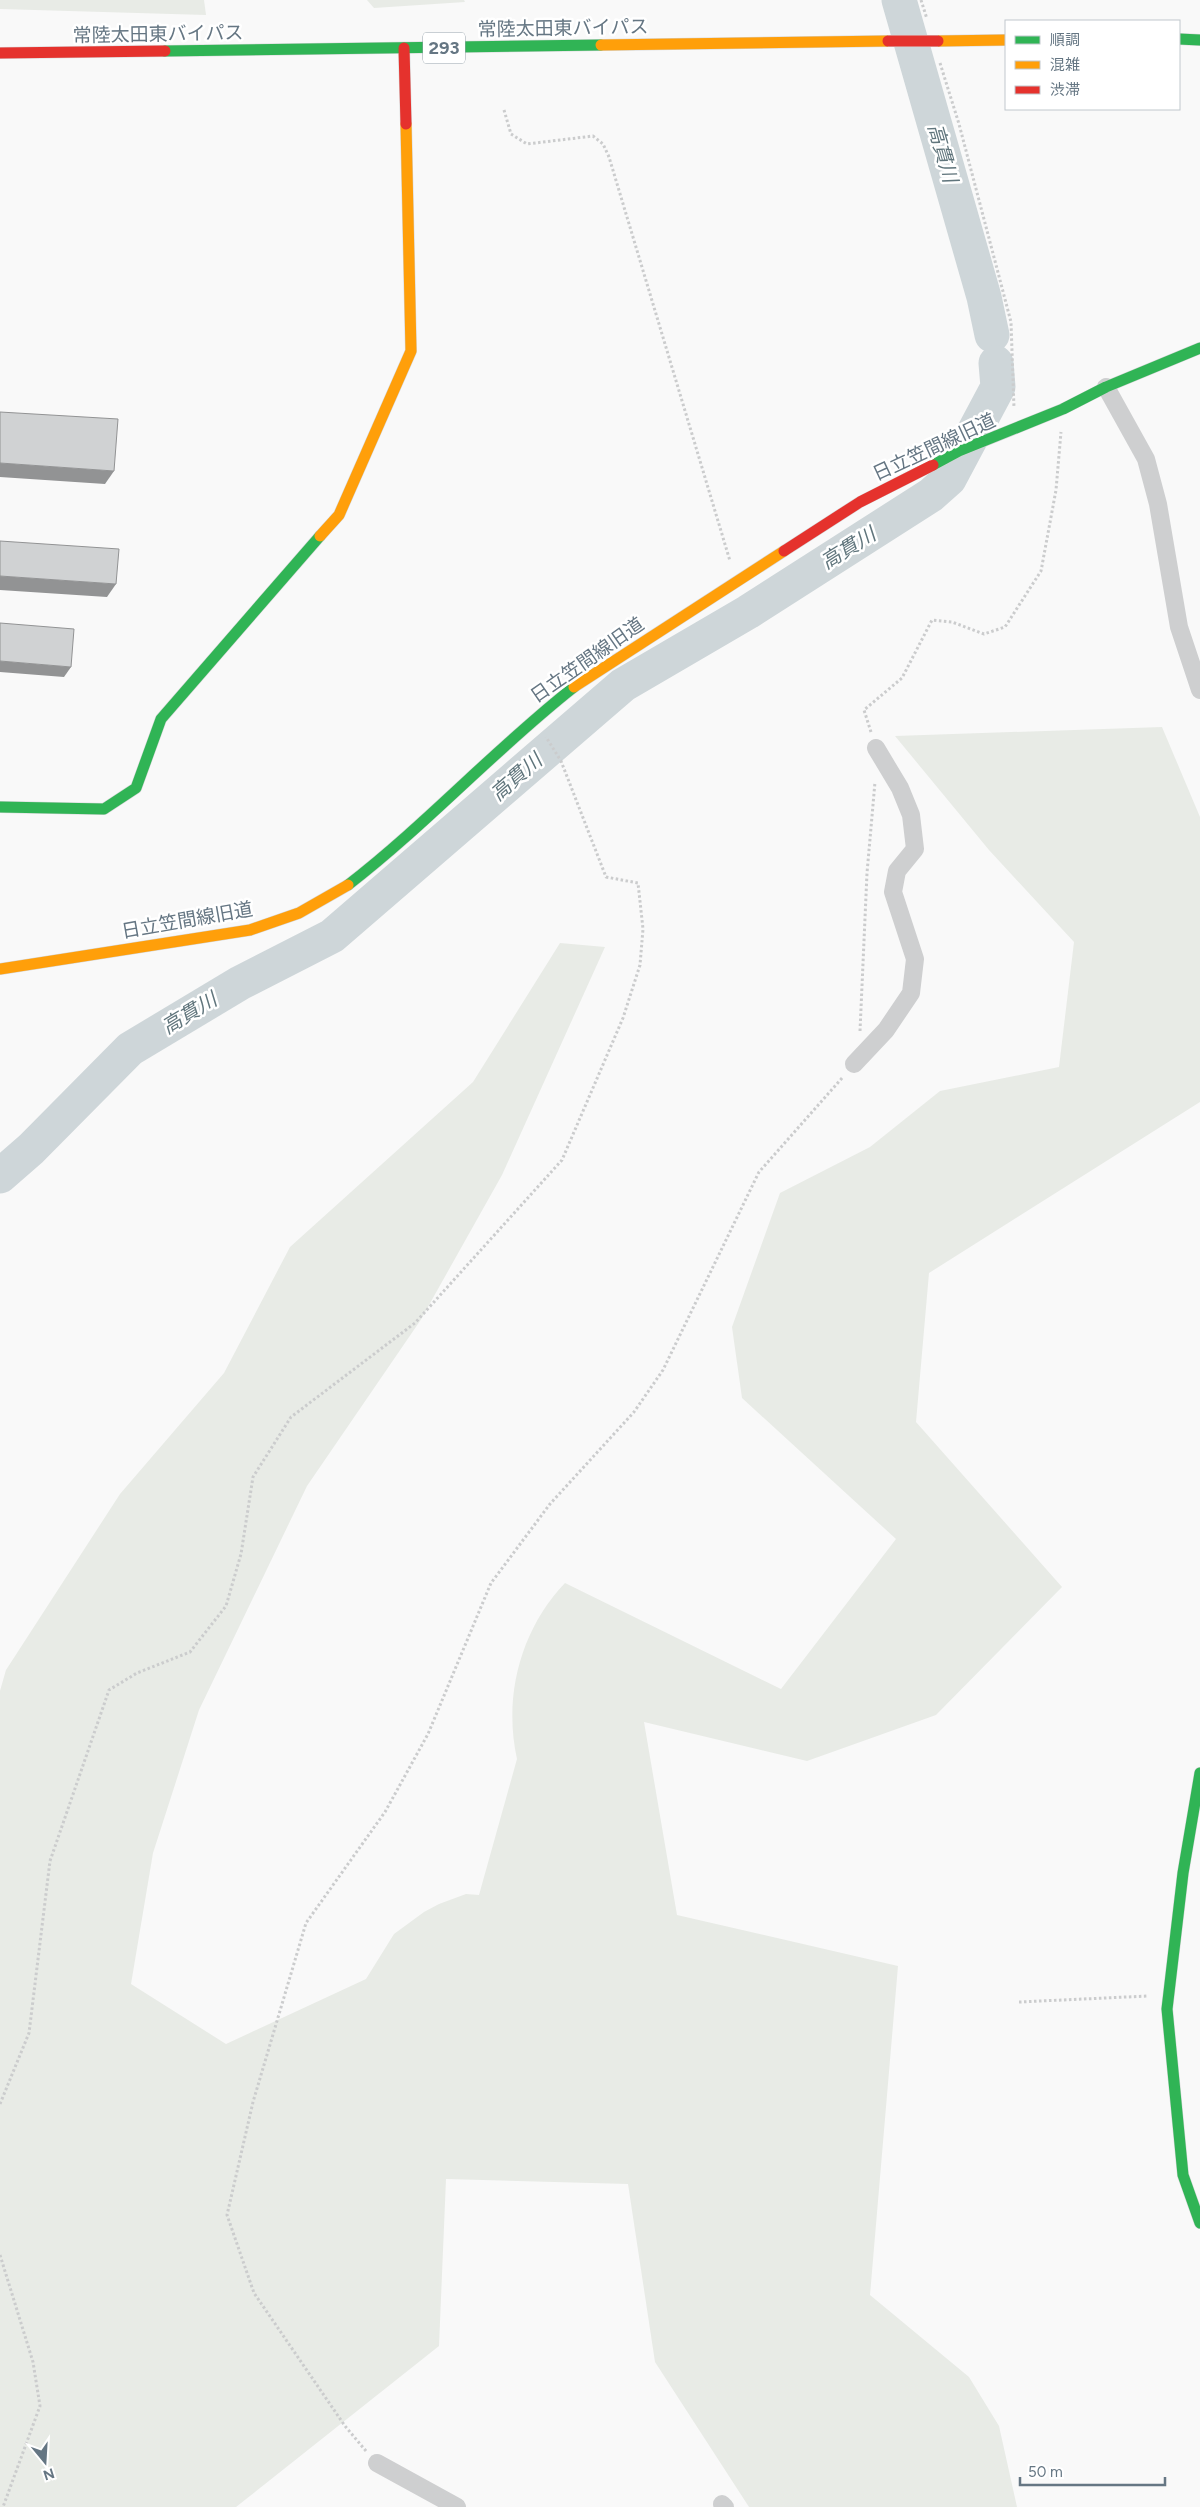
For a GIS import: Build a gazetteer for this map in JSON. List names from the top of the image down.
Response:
{
  "streets": {
    "main road": ["常陸太田東バイパス", "293", "日立笠間線旧道"]
  },
  "water": ["高貫川"],
  "legend": ["順調", "混雑", "渋滞"],
  "scale_bar": "50 m",
  "north": "bottom"
}
